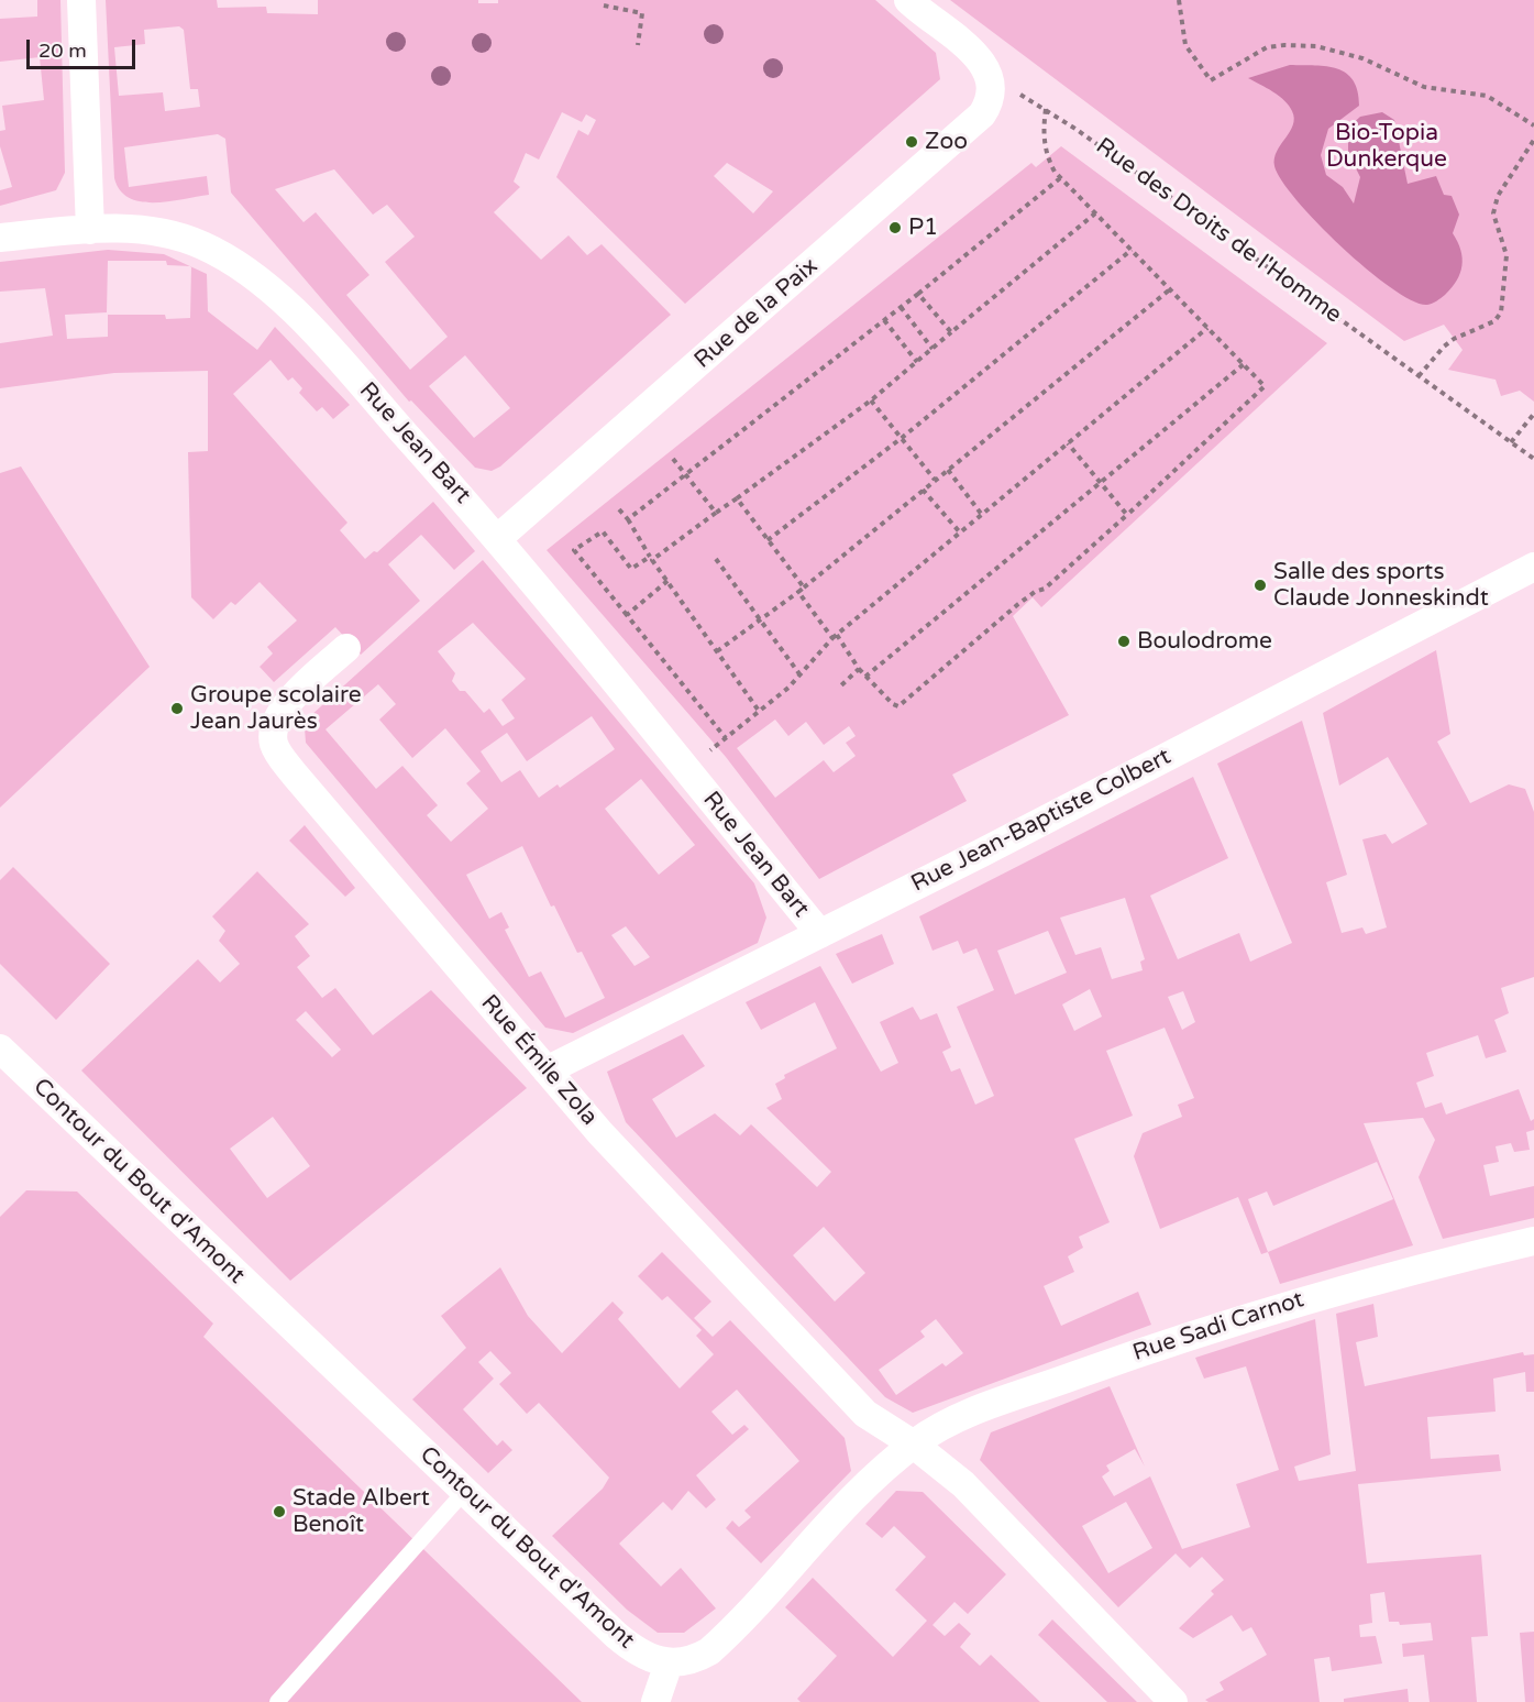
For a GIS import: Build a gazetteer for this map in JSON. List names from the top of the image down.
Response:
{
  "streets": {
    "street": [
      "Rue de la Paix",
      "Rue Jean Bart",
      "Rue Jean-Baptiste Colbert",
      "Rue Émile Zola",
      "Contour du Bout d'Amont",
      "Rue Sadi Carnot"
    ],
    "path": ["Rue des Droits de l'Homme"]
  },
  "crossings": [
    ["Rue des Droits de l'Homme", "Rue de la Paix"],
    ["Rue de la Paix", "Rue Jean Bart"],
    ["Rue Jean Bart", "Rue Jean-Baptiste Colbert"],
    ["Rue Jean-Baptiste Colbert", "Rue Émile Zola"],
    ["Rue Émile Zola", "Rue Sadi Carnot"]
  ],
  "parks": ["Bio-Topia Dunkerque"],
  "places": [
    "Zoo",
    "P1",
    "Salle des sports Claude Jonneskindt",
    "Boulodrome",
    "Groupe scolaire Jean Jaurès",
    "Stade Albert Benoît"
  ],
  "scale_bar": "20 m"
}
